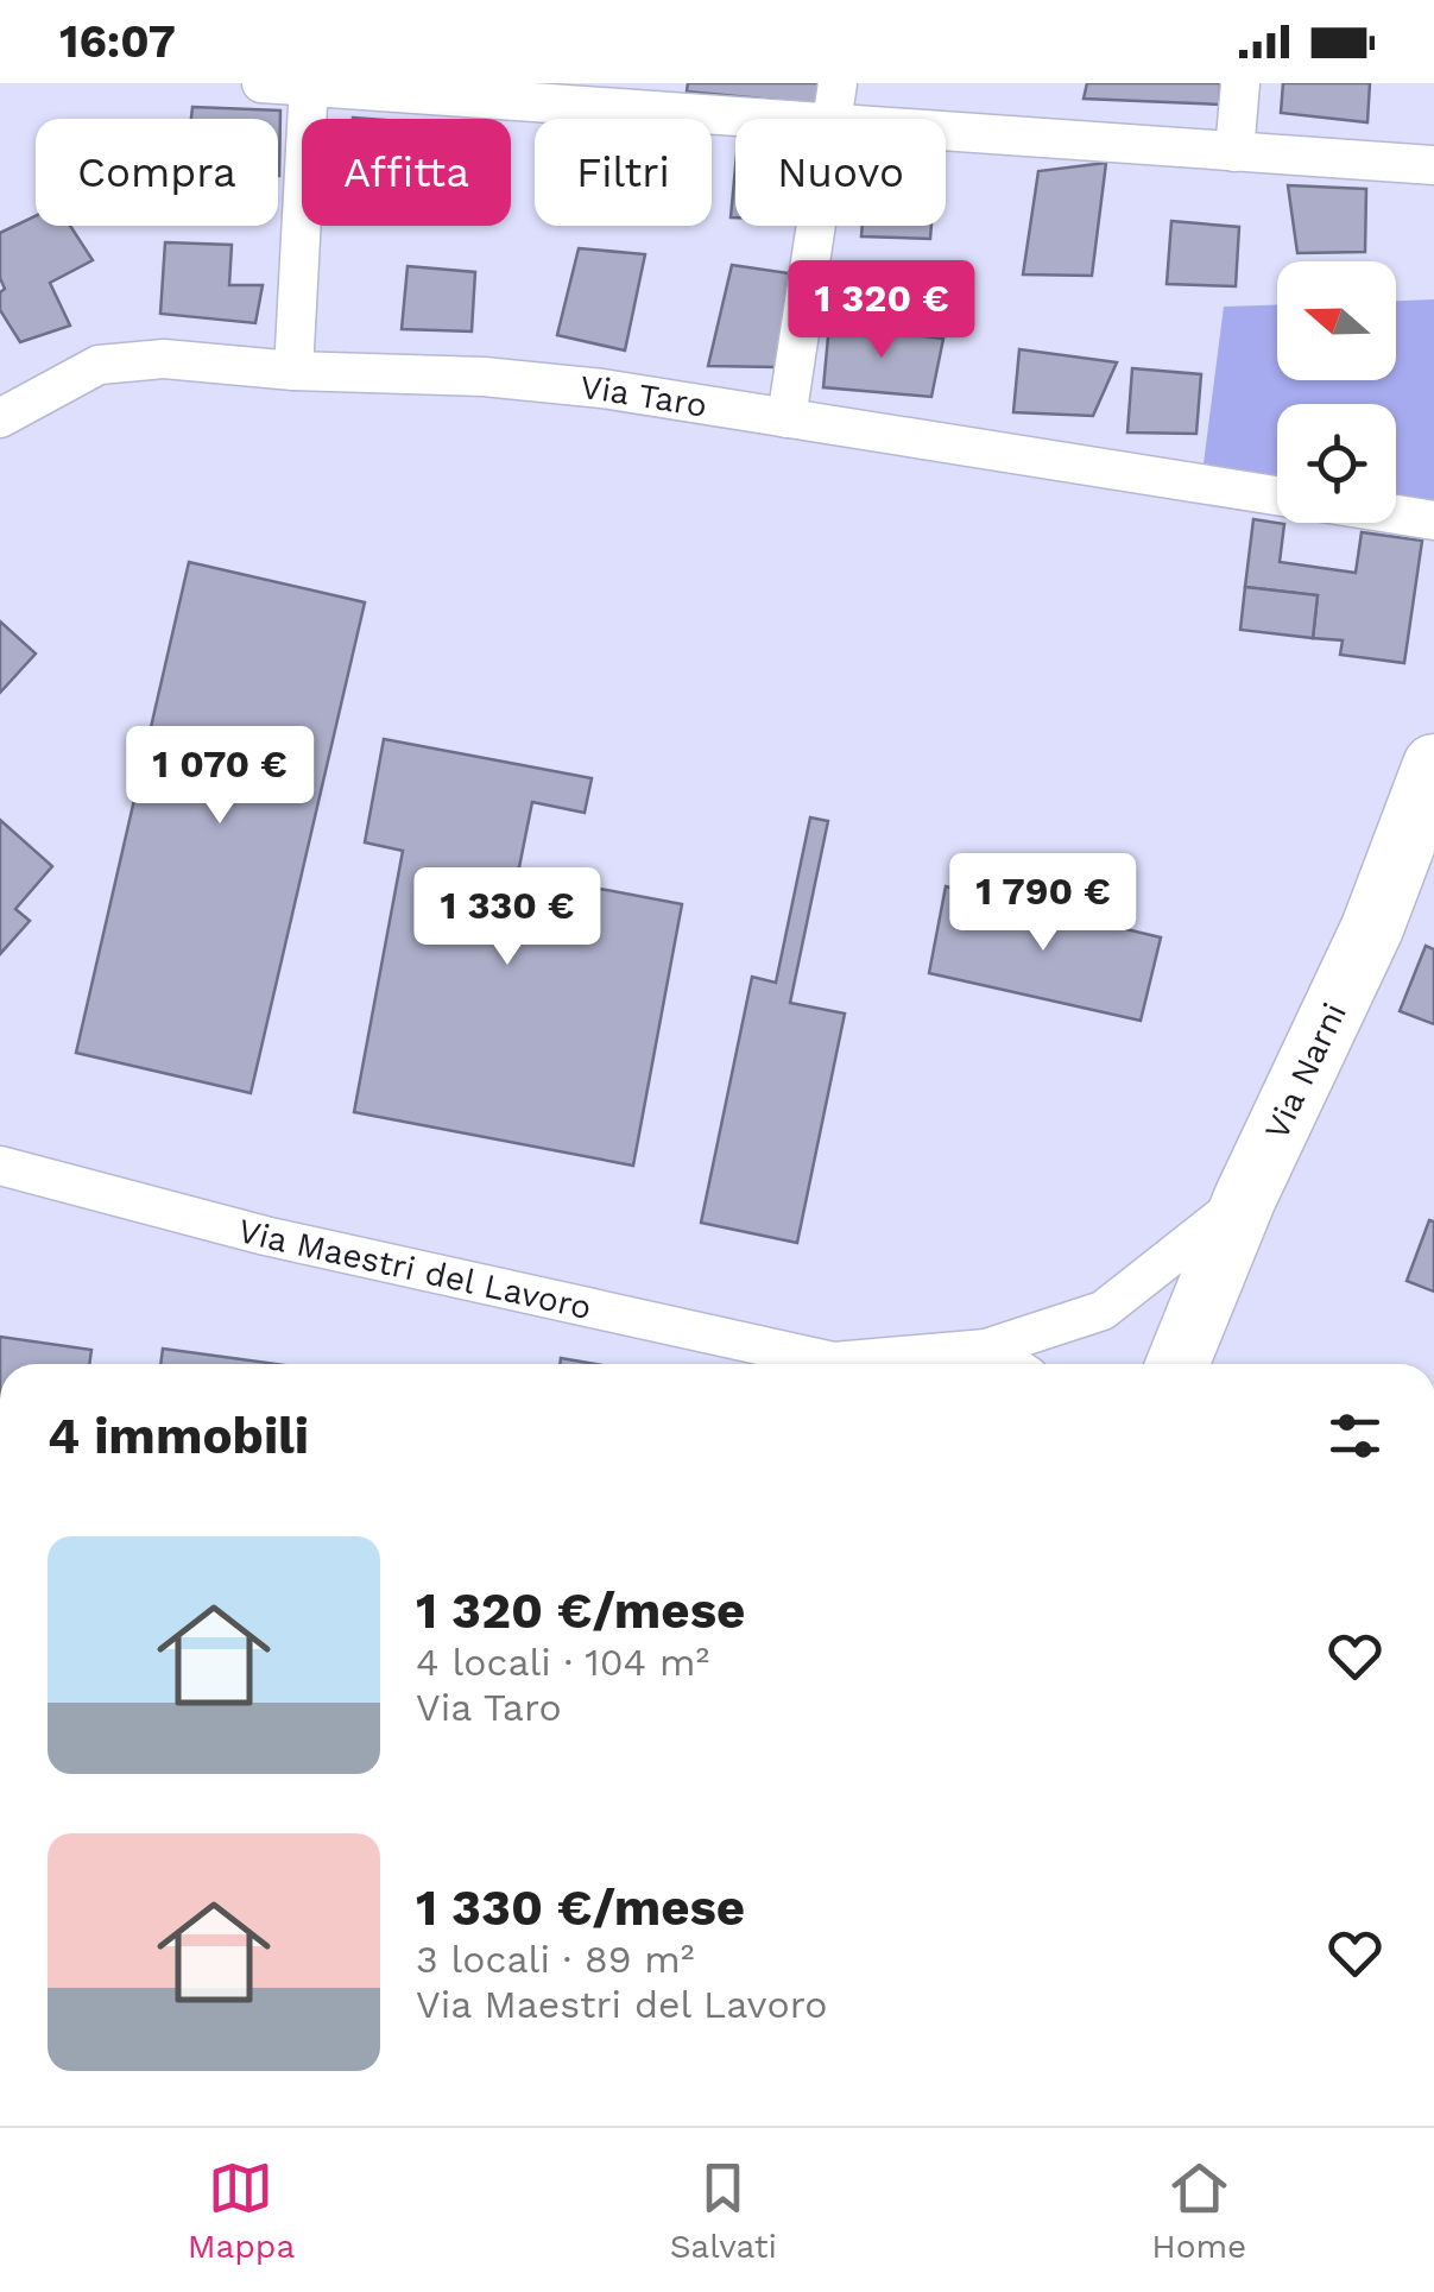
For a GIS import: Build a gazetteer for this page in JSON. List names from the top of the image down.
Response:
{
  "streets": {
    "main road": ["Via Narni"],
    "street": ["Via Taro", "Via Maestri del Lavoro"]
  },
  "crossings": [
    ["Via Narni", "Via Maestri del Lavoro"]
  ],
  "north": "left",
  "page": {
    "status": "16:07",
    "chip": [
      "Compra",
      "Affitta",
      "Filtri",
      "Nuovo"
    ],
    "price": [
      "1 320 €",
      "1 070 €",
      "1 790 €",
      "1 330 €"
    ],
    "heading": "4 immobili",
    "list": [
      {
        "name": "1 320 €/mese",
        "note": "4 locali · 104 m² · Via Taro"
      },
      {
        "name": "1 330 €/mese",
        "note": "3 locali · 89 m² · Via Maestri del Lavoro"
      }
    ],
    "tabs": ["Mappa", "Salvati", "Home"]
  }
}
